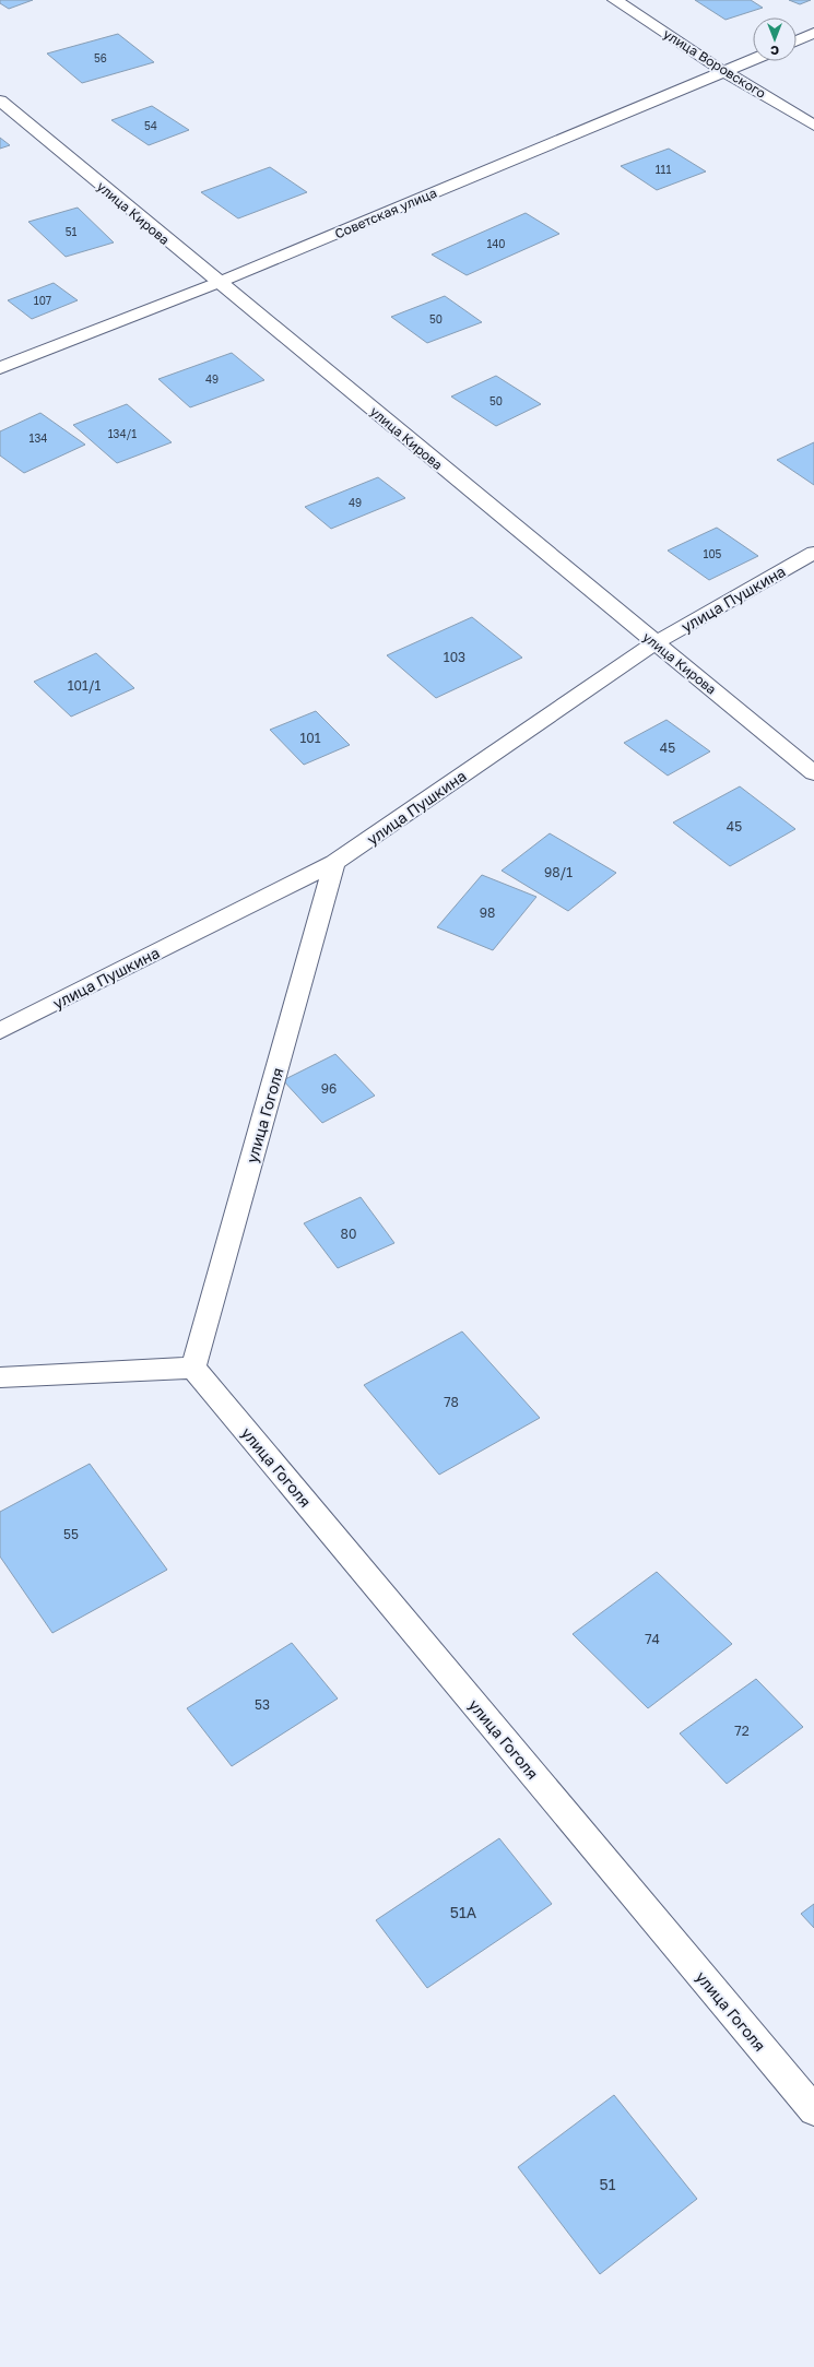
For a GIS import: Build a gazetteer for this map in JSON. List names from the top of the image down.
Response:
{
  "streets": {
    "street": [
      "улица Воровского",
      "улица Кирова",
      "Советская улица",
      "улица Пушкина",
      "улица Гоголя"
    ]
  },
  "crossings": [
    ["улица Воровского", "Советская улица"],
    ["улица Кирова", "Советская улица"],
    ["улица Кирова", "улица Пушкина"],
    ["улица Пушкина", "улица Гоголя"]
  ],
  "house_numbers": [
    "56",
    "54",
    "111",
    "51",
    "140",
    "107",
    "50",
    "49",
    "50",
    "134/1",
    "134",
    "49",
    "105",
    "103",
    "101/1",
    "101",
    "45",
    "45",
    "98/1",
    "98",
    "96",
    "80",
    "78",
    "55",
    "74",
    "53",
    "72",
    "51А",
    "51"
  ],
  "north": "bottom"
}
